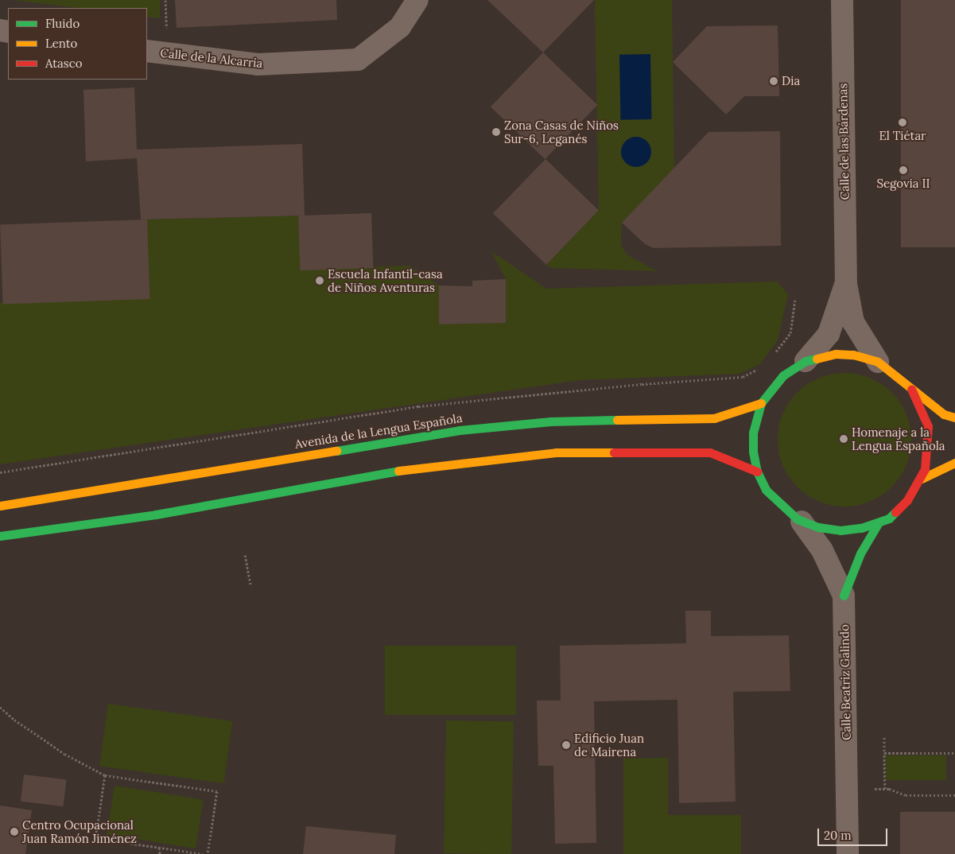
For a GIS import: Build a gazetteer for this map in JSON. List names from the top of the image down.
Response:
{
  "streets": {
    "highway": ["Avenida de la Lengua Española"],
    "street": ["Calle de la Alcarria", "Calle de las Bárdenas", "Calle Beatriz Galindo"]
  },
  "places": [
    "Dia",
    "El Tiétar",
    "Zona Casas de Niños Sur-6, Leganés",
    "Segovia II",
    "Escuela Infantil-casa de Niños Aventuras",
    "Homenaje a la Lengua Española",
    "Edificio Juan de Mairena",
    "Centro Ocupacional Juan Ramón Jiménez"
  ],
  "legend": ["Fluido", "Lento", "Atasco"],
  "scale_bar": "20 m"
}
